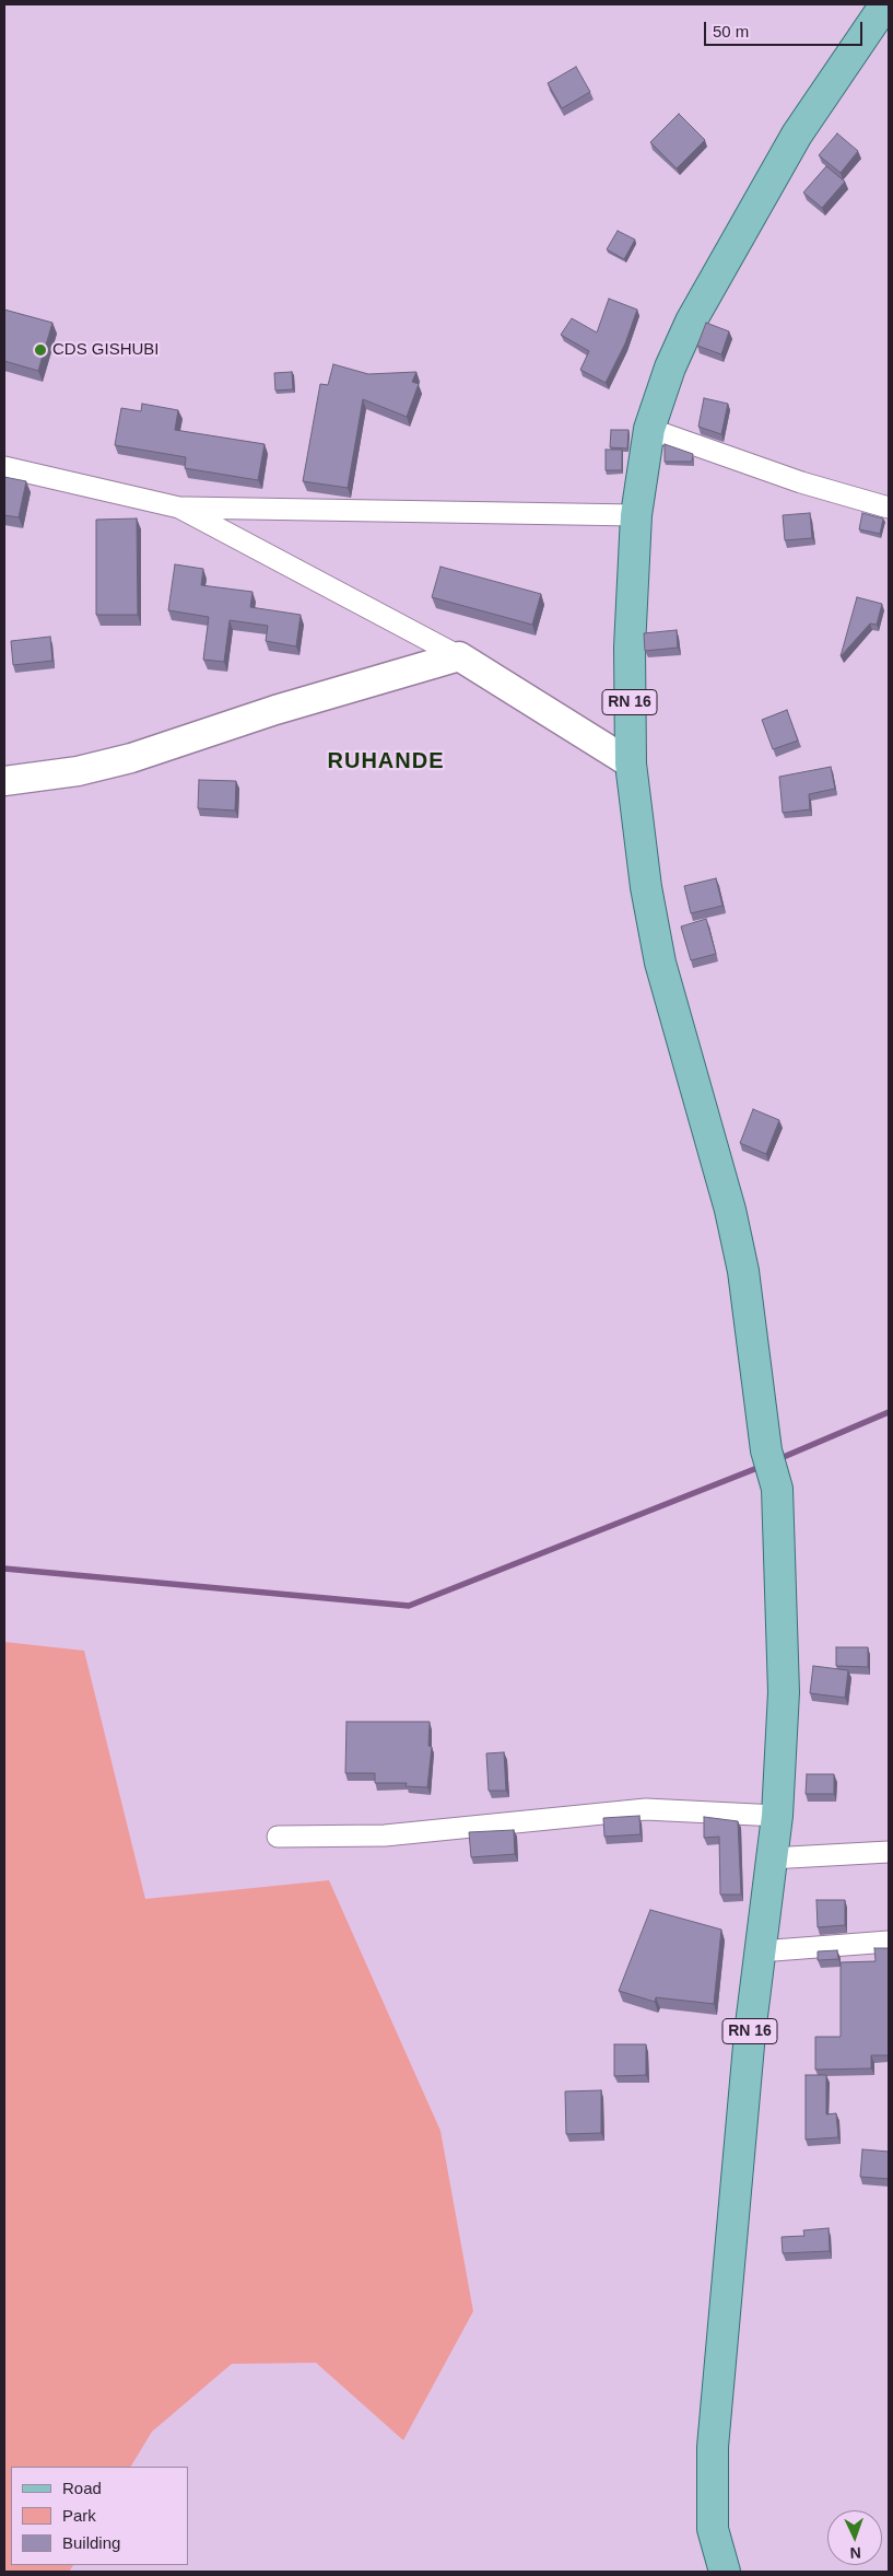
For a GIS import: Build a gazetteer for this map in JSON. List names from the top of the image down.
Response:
{
  "streets": {
    "main road": ["RN 16"]
  },
  "districts": ["RUHANDE"],
  "places": ["CDS GISHUBI"],
  "legend": ["Road", "Park", "Building"],
  "scale_bar": "50 m",
  "north": "bottom"
}
